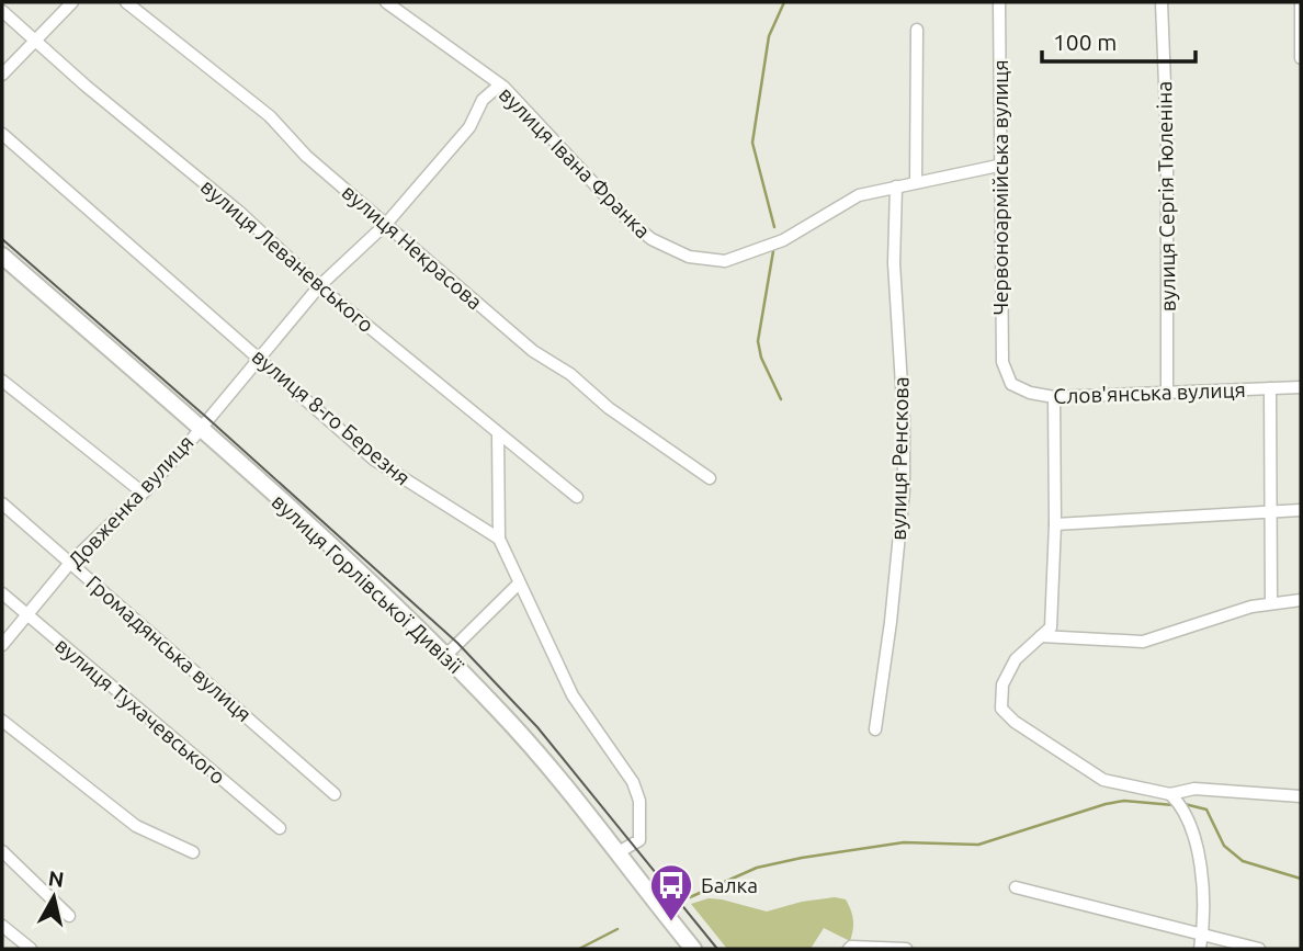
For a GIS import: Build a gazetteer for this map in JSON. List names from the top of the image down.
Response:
{
  "streets": {
    "main road": ["вулиця Горлівської Дивізії"],
    "street": [
      "вулиця Івана Франка",
      "Червоноармійська вулиця",
      "вулиця Сергія Тюленіна",
      "вулиця Некрасова",
      "вулиця Леваневського",
      "Слов'янська вулиця",
      "вулиця 8-го Березня",
      "вулиця Ренскова",
      "Довженка вулиця",
      "Громадянська вулиця",
      "вулиця Тухачевського"
    ]
  },
  "crossings": [
    ["вулиця Івана Франка", "Червоноармійська вулиця"],
    ["вулиця Івана Франка", "вулиця Ренскова"],
    ["вулиця Івана Франка", "Довженка вулиця"],
    ["Червоноармійська вулиця", "Слов'янська вулиця"],
    ["вулиця Сергія Тюленіна", "Слов'янська вулиця"],
    ["вулиця Некрасова", "Довженка вулиця"],
    ["вулиця Леваневського", "Довженка вулиця"],
    ["вулиця 8-го Березня", "Довженка вулиця"],
    ["Довженка вулиця", "вулиця Горлівської Дивізії"],
    ["Довженка вулиця", "Громадянська вулиця"],
    ["Довженка вулиця", "вулиця Тухачевського"]
  ],
  "places": {
    "bus stop": ["Балка"]
  },
  "scale_bar": "100 m",
  "north": "top"
}
